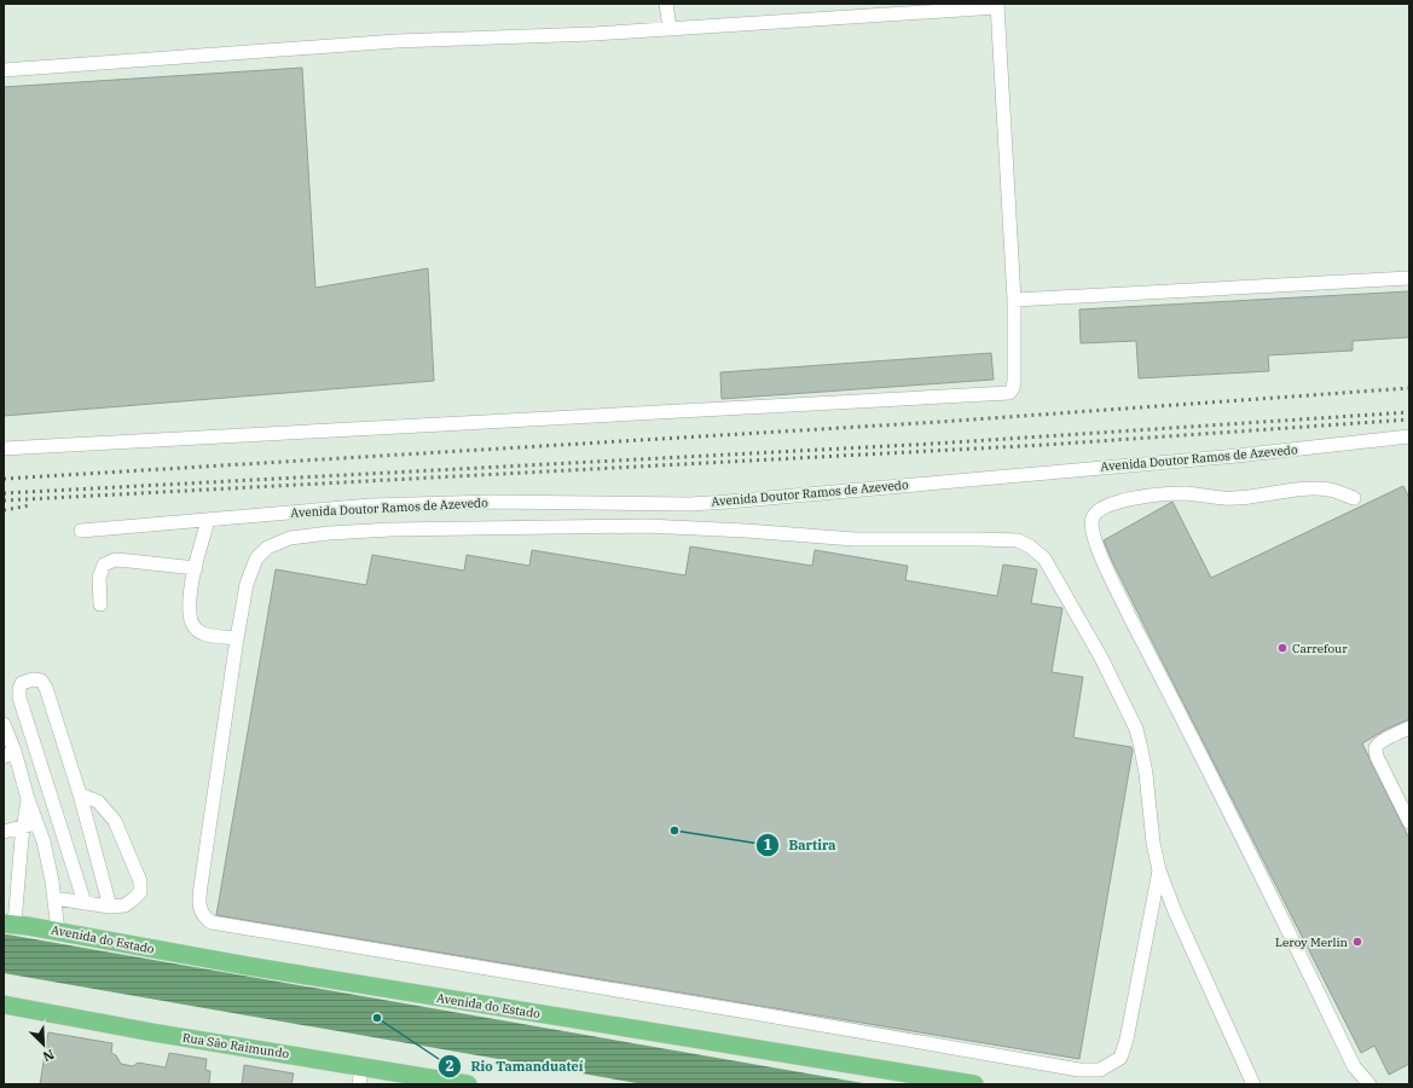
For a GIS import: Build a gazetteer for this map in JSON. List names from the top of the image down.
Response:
{
  "streets": {
    "highway": ["Avenida do Estado", "Rua São Raimundo"],
    "lane": ["Avenida Doutor Ramos de Azevedo"]
  },
  "places": [
    "Carrefour",
    "Bartira",
    "Leroy Merlin",
    "Rio Tamanduateí"
  ],
  "north": "bottom right"
}
